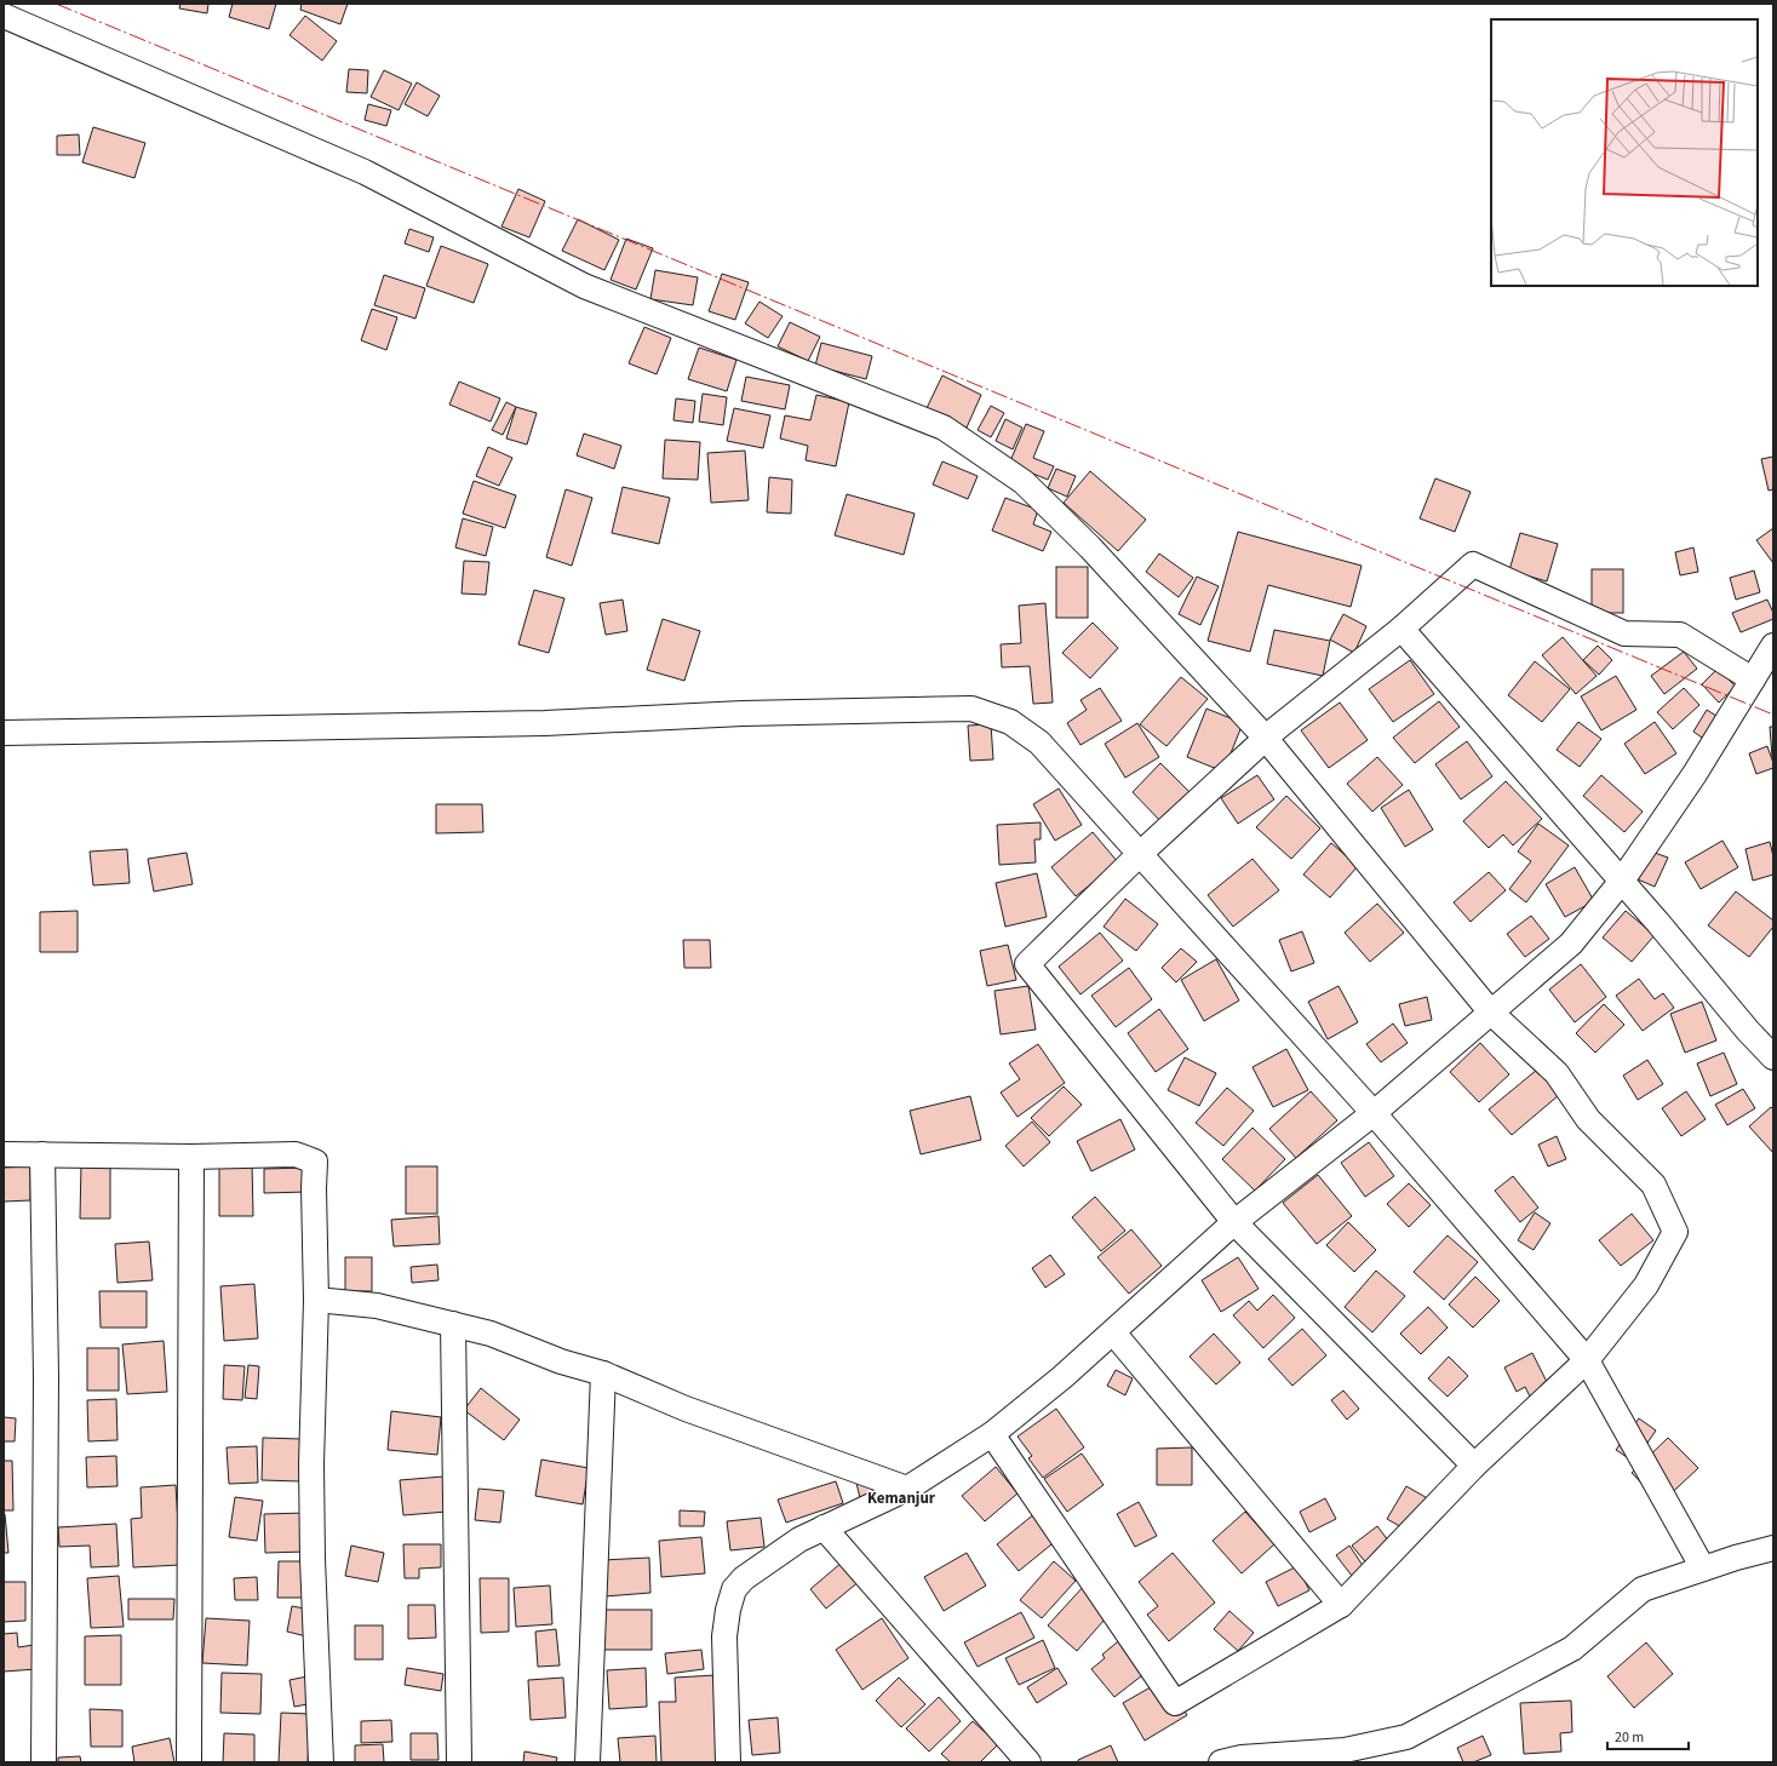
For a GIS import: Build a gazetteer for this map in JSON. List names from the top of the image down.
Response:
{
  "districts": ["Kemanjur"],
  "scale_bar": "20 m"
}
